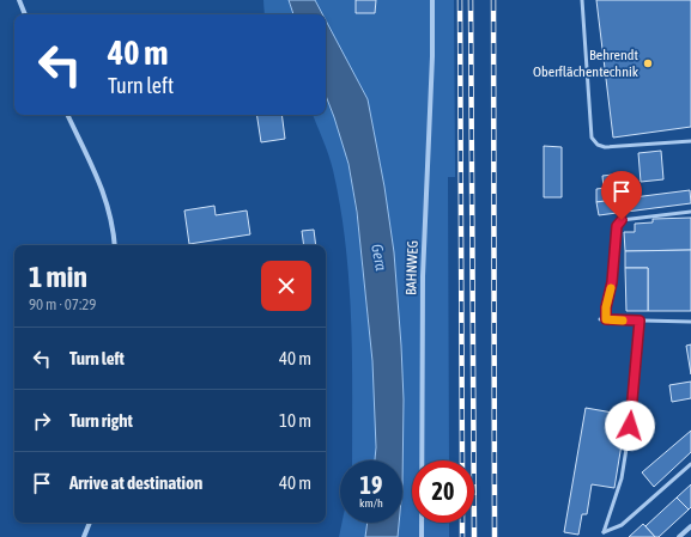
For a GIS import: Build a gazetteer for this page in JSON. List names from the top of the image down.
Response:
{
  "streets": {
    "street": ["BAHNWEG"]
  },
  "water": ["Gera"],
  "places": ["Behrendt Oberflächentechnik"],
  "page": {
    "turn": ["40 m", "Turn left"],
    "heading": ["1 min", "90 m · 07:29"],
    "list": [
      {
        "name": "Turn left",
        "value": "40 m"
      },
      {
        "name": "Turn right",
        "value": "10 m"
      },
      {
        "name": "Arrive at destination",
        "value": "40 m"
      }
    ],
    "speed": "19 km/h",
    "limit": "20"
  }
}
